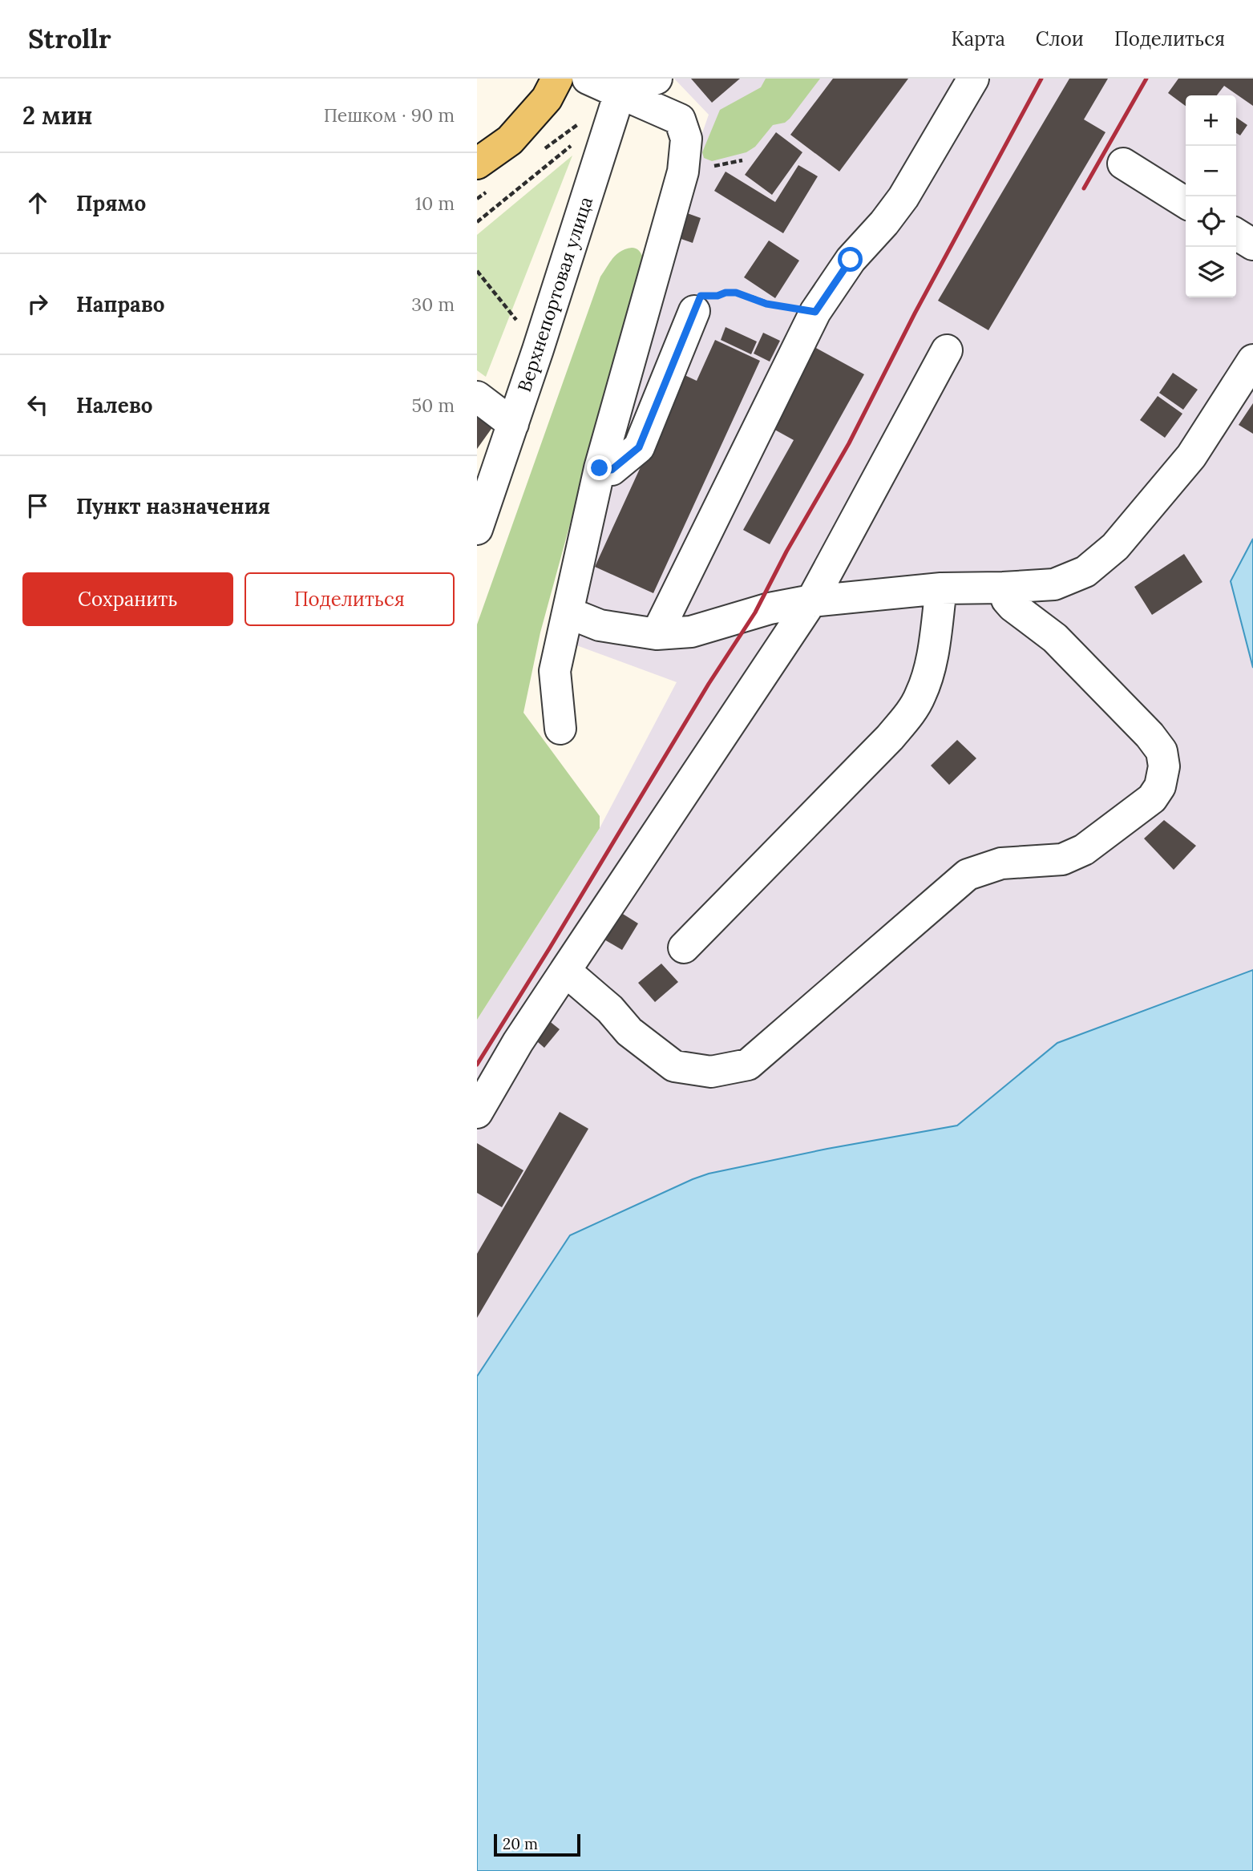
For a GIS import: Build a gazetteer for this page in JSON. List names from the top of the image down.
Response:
{
  "streets": {
    "lane": ["Верхнепортовая улица"]
  },
  "scale_bar": "20 m",
  "page": {
    "header": "Strollr",
    "nav": ["Карта", "Слои", "Поделиться"],
    "heading": ["2 мин", "Пешком · 90 m"],
    "map_buttons": ["+", "−"],
    "list": [
      ["Прямо", "10 m"],
      ["Направо", "30 m"],
      ["Налево", "50 m"],
      "Пункт назначения"
    ],
    "buttons": ["Сохранить", "Поделиться"],
    "scale": "20 m"
  }
}
